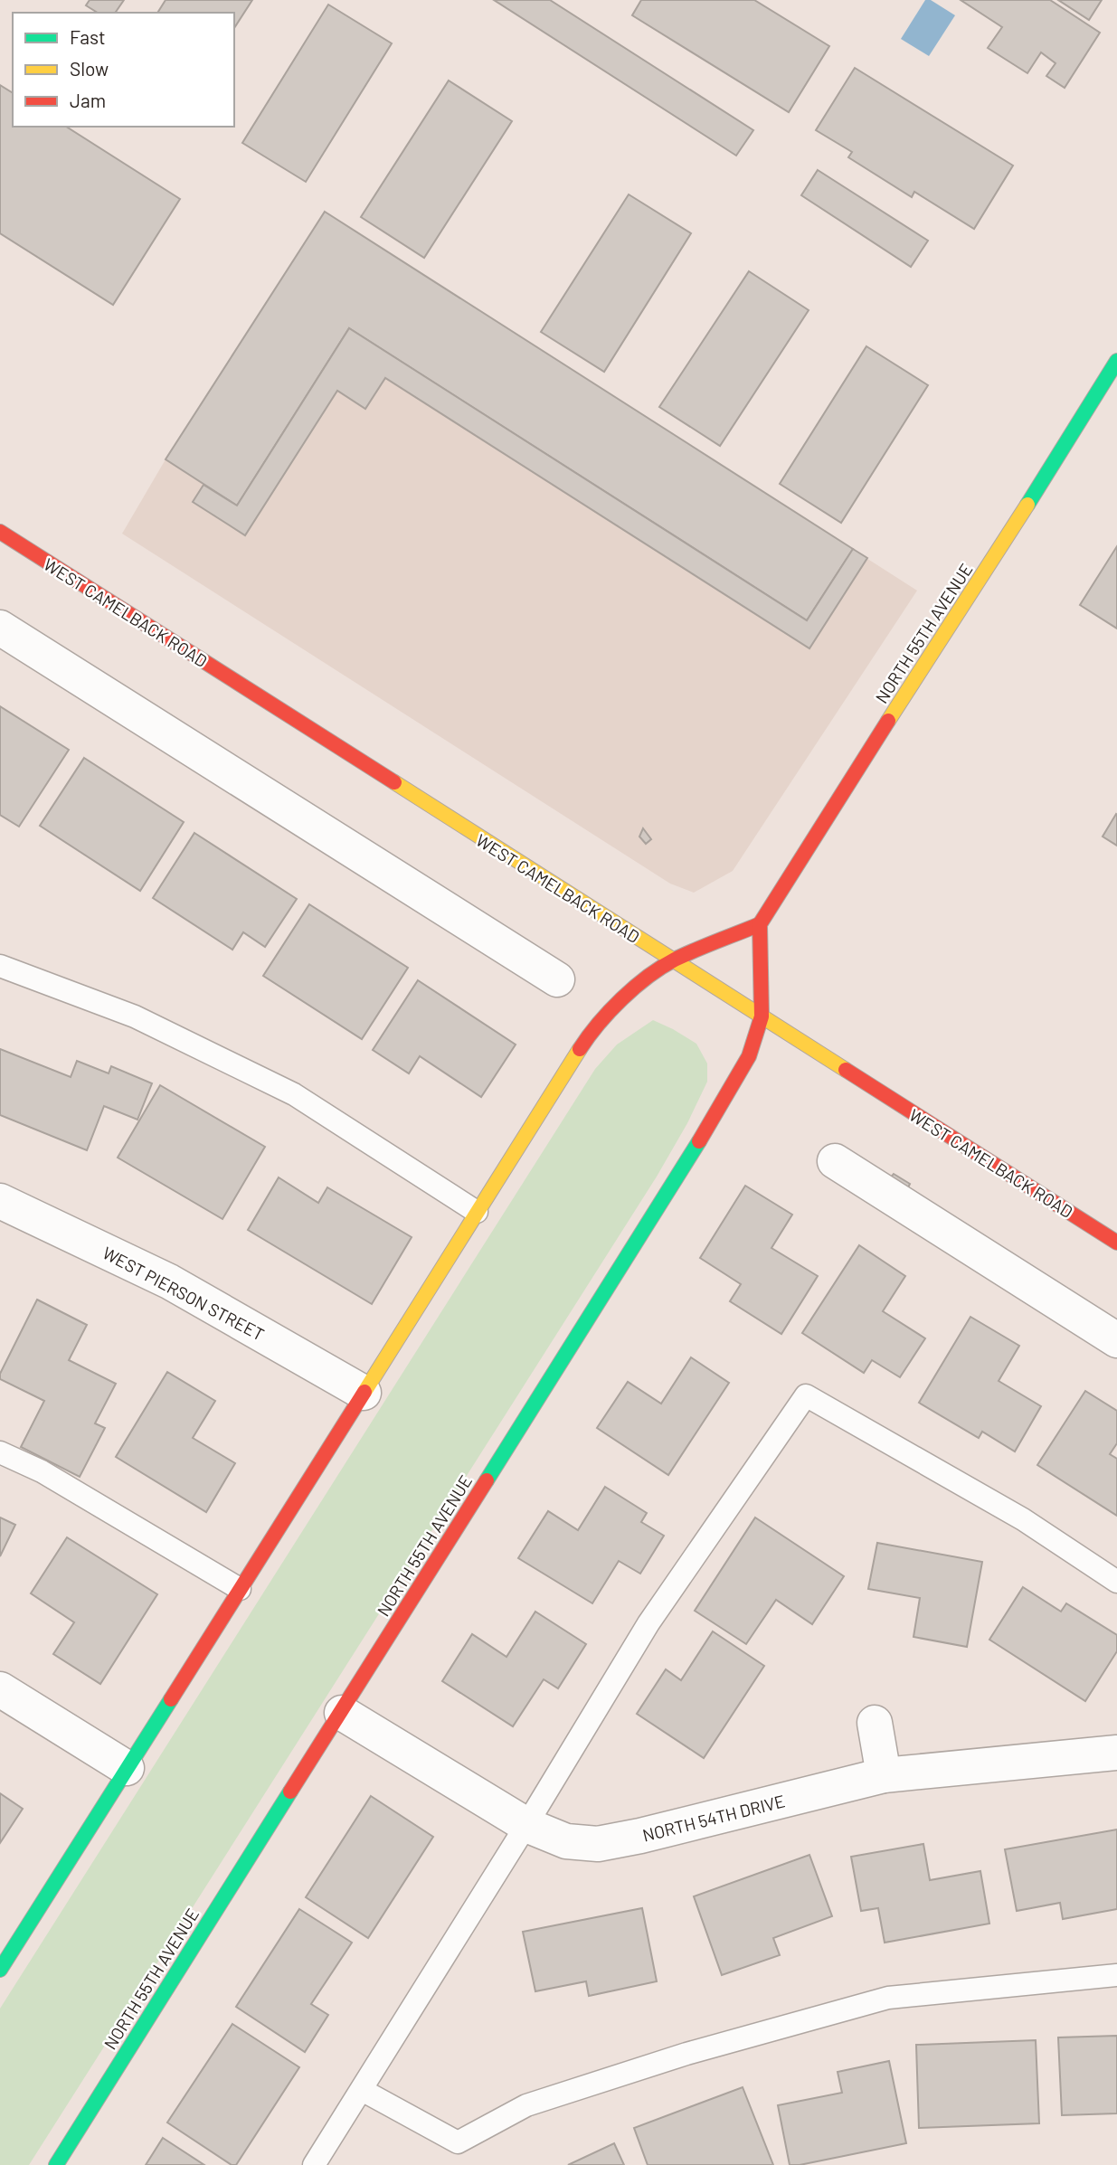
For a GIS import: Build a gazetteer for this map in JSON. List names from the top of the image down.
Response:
{
  "streets": {
    "street": [
      "WEST CAMELBACK ROAD",
      "NORTH 55TH AVENUE",
      "WEST PIERSON STREET",
      "NORTH 54TH DRIVE"
    ]
  },
  "crossings": [
    ["WEST CAMELBACK ROAD", "NORTH 55TH AVENUE"],
    ["NORTH 55TH AVENUE", "NORTH 54TH DRIVE"]
  ],
  "legend": ["Fast", "Slow", "Jam"]
}
